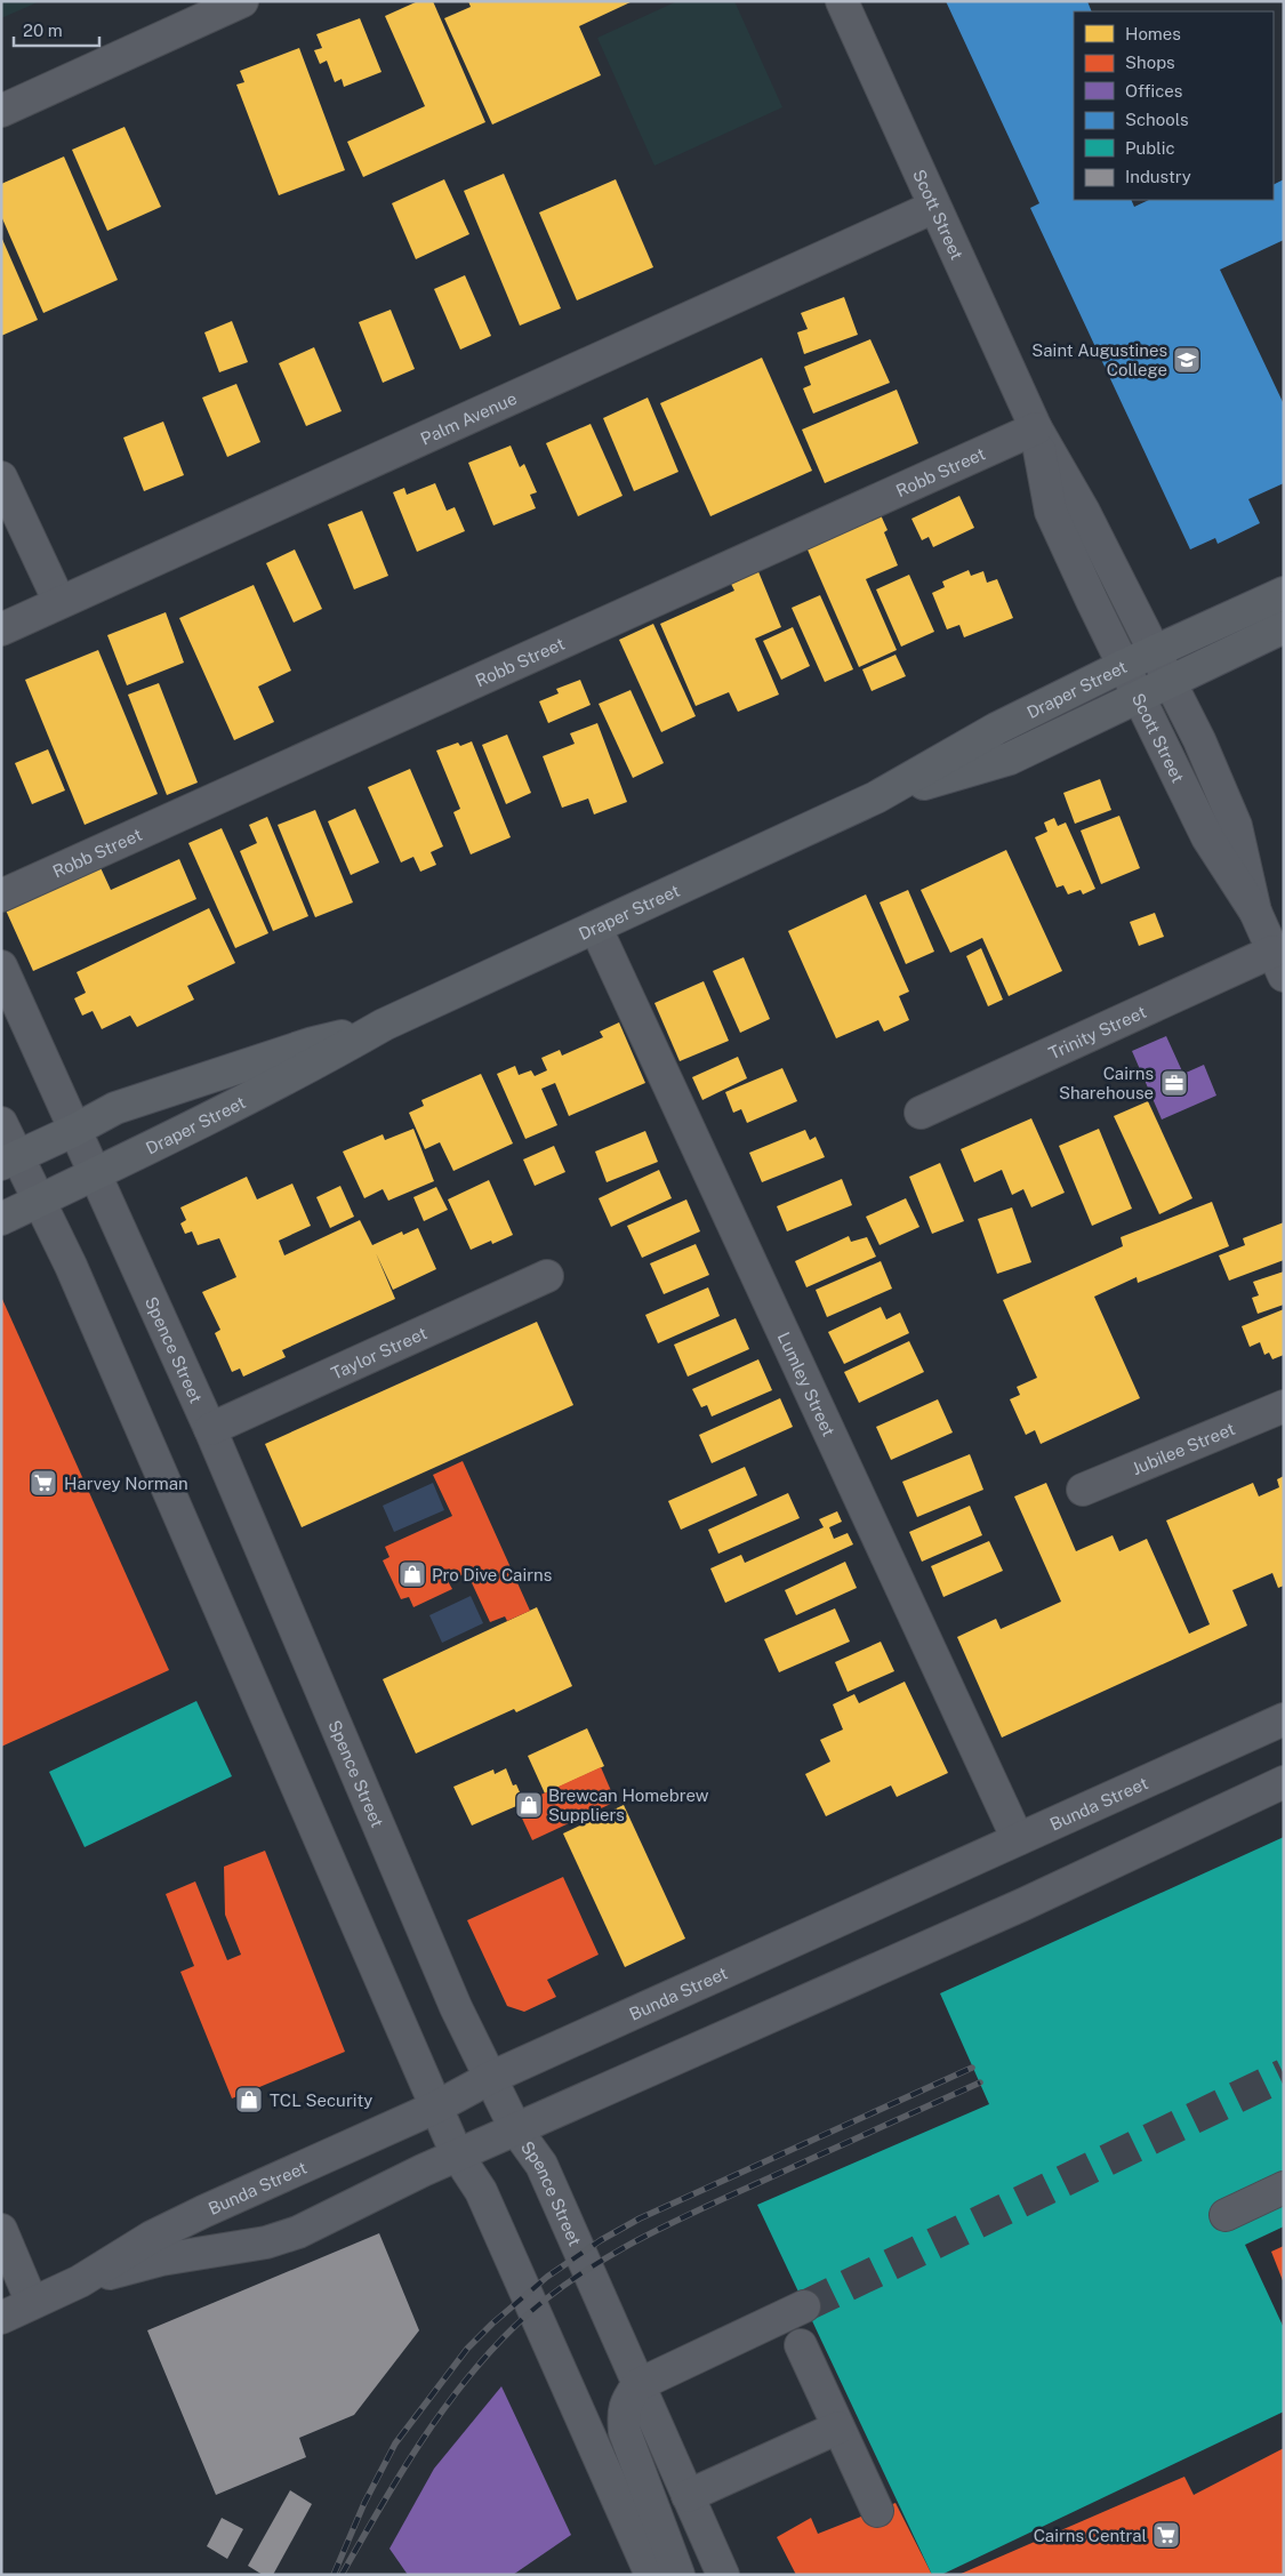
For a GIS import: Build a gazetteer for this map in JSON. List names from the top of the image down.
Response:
{
  "streets": {
    "main road": ["Draper Street"],
    "street": [
      "Scott Street",
      "Palm Avenue",
      "Robb Street",
      "Trinity Street",
      "Spence Street",
      "Taylor Street",
      "Lumley Street",
      "Jubilee Street",
      "Bunda Street"
    ]
  },
  "crossings": [
    ["Scott Street", "Palm Avenue"],
    ["Scott Street", "Robb Street"],
    ["Scott Street", "Draper Street"],
    ["Scott Street", "Trinity Street"],
    ["Draper Street", "Spence Street"],
    ["Draper Street", "Lumley Street"],
    ["Spence Street", "Taylor Street"],
    ["Spence Street", "Bunda Street"],
    ["Lumley Street", "Bunda Street"]
  ],
  "places": {
    "school or university": ["Saint Augustines College"],
    "office": ["Cairns Sharehouse"],
    "supermarket": ["Harvey Norman", "Cairns Central"],
    "shop": ["Pro Dive Cairns", "Brewcan Homebrew Suppliers", "TCL Security"]
  },
  "legend": [
    "Homes",
    "Shops",
    "Offices",
    "Schools",
    "Public",
    "Industry"
  ],
  "scale_bar": "20 m"
}
